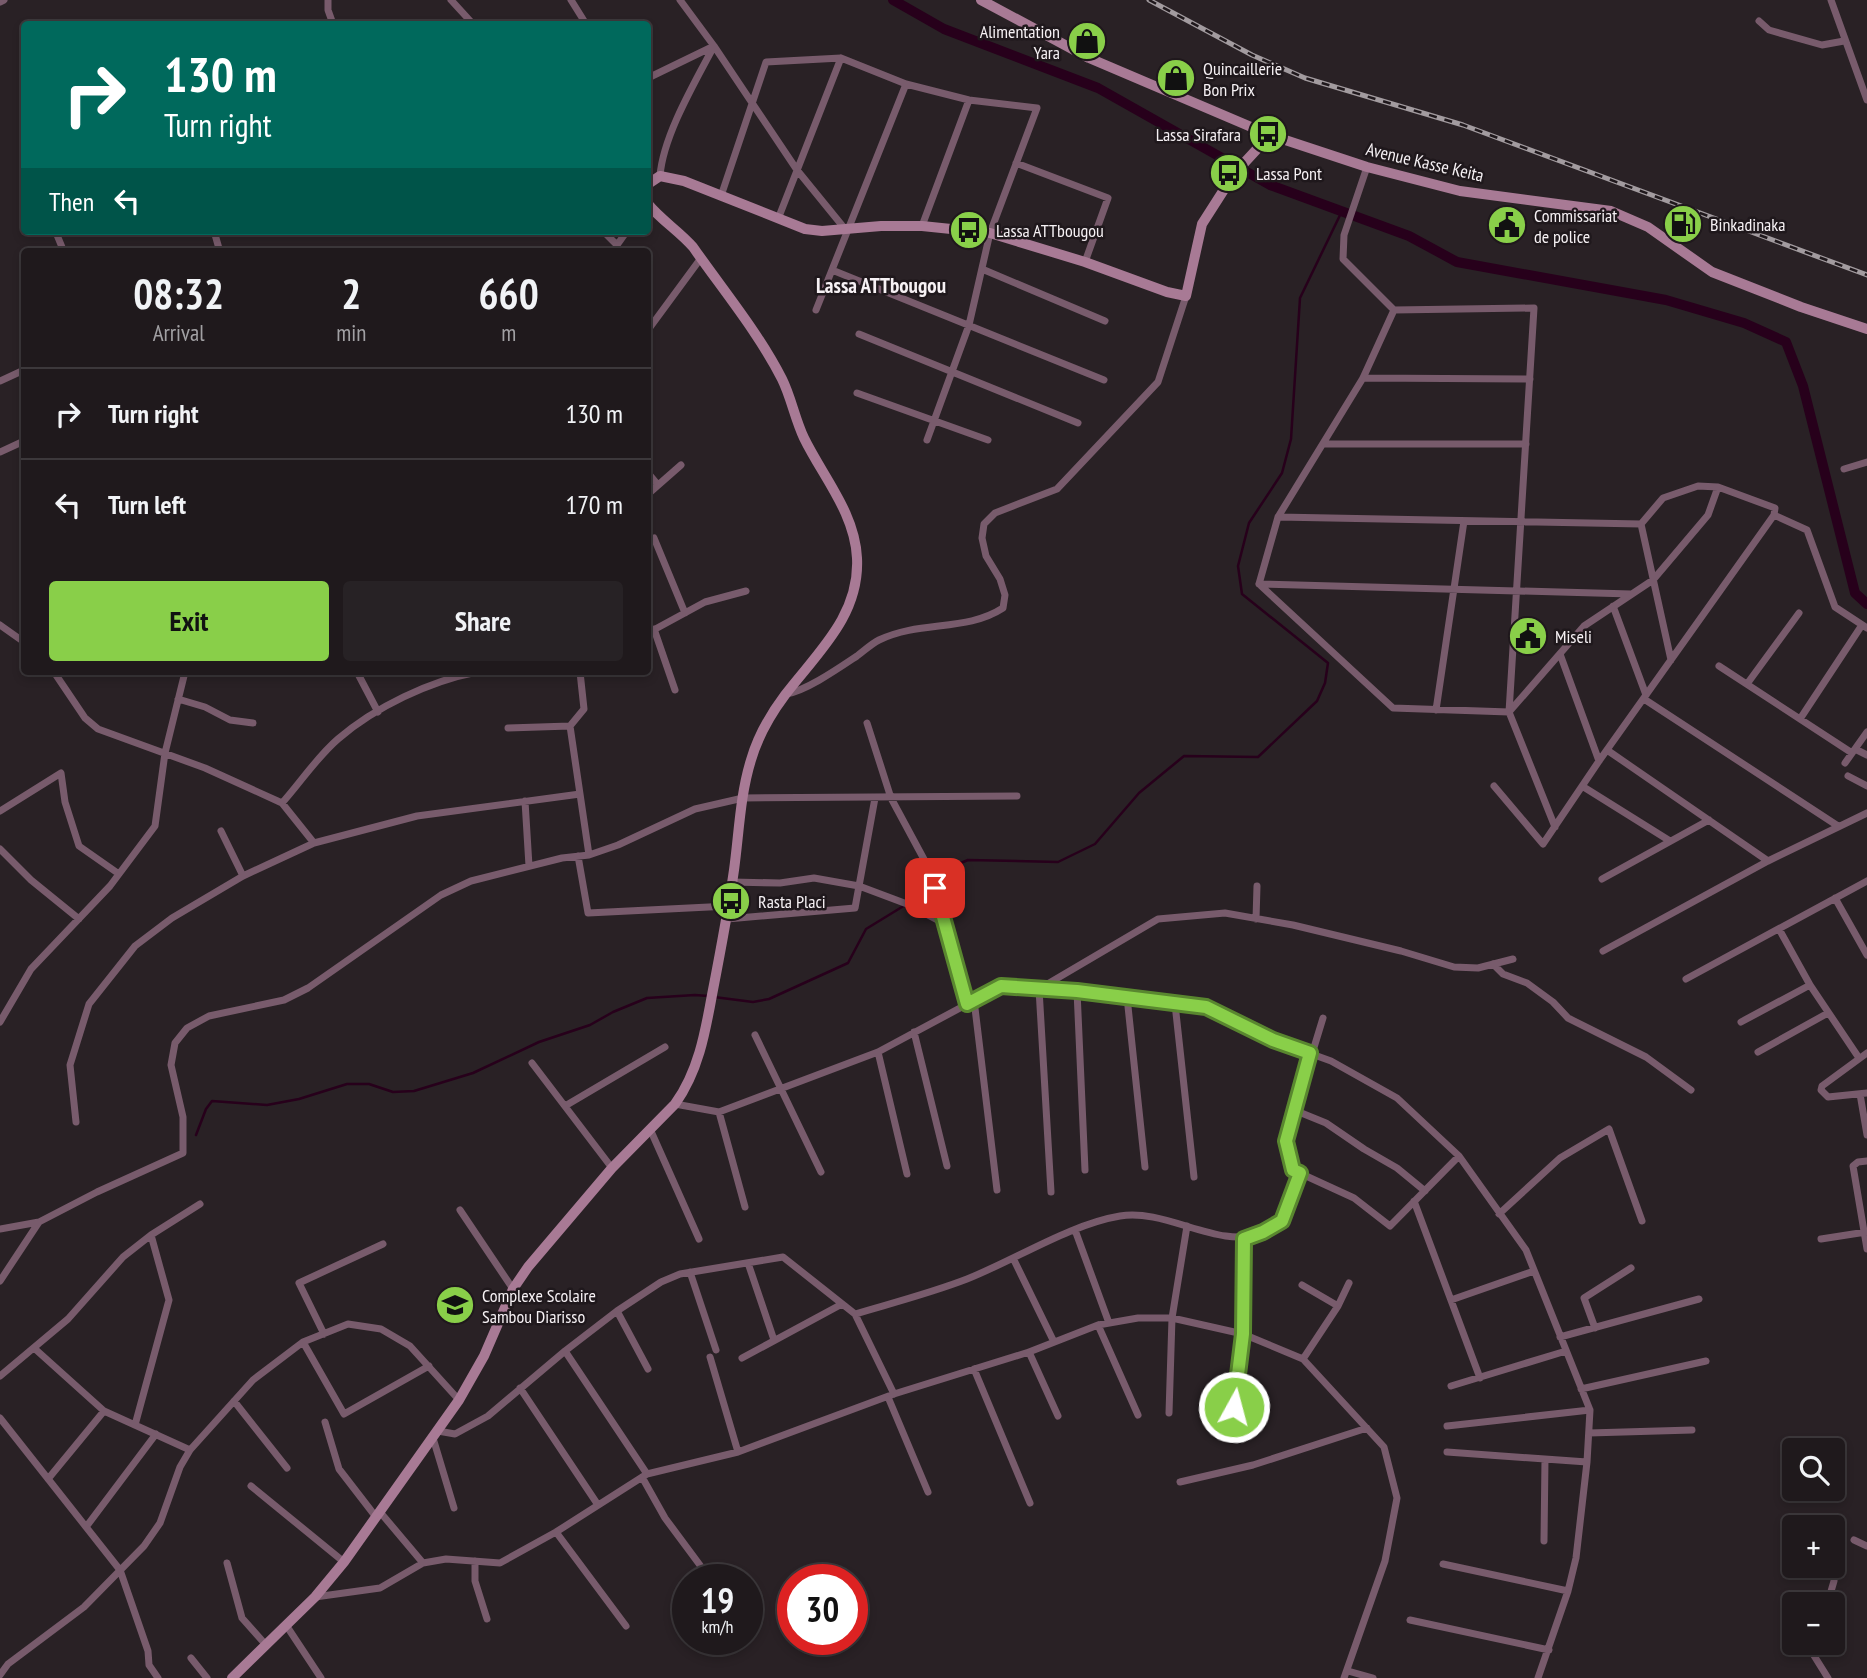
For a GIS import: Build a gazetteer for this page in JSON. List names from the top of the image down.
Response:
{
  "streets": {
    "street": ["Avenue Kasse Keita"]
  },
  "districts": ["Lassa ATTbougou"],
  "places": {
    "shop": ["Alimentation Yara", "Quincaillerie Bon Prix"],
    "bus stop": [
      "Lassa Sirafara",
      "Lassa Pont",
      "Lassa ATTbougou",
      "Rasta Placi"
    ],
    "fuel station": ["Binkadinaka"],
    "public building": ["Commissariat de police", "Miseli"],
    "school or university": ["Complexe Scolaire Sambou Diarisso"]
  },
  "page": {
    "turn": ["130 m", "Turn right"],
    "then": "Then",
    "eta": [
      "08:32",
      "Arrival",
      "2",
      "min",
      "660",
      "m"
    ],
    "list": [
      {
        "name": "Turn right",
        "value": "130 m"
      },
      {
        "name": "Turn left",
        "value": "170 m"
      }
    ],
    "buttons": ["Exit", "Share"],
    "map_buttons": ["+", "−"],
    "speed": "19 km/h",
    "limit": "30"
  }
}
